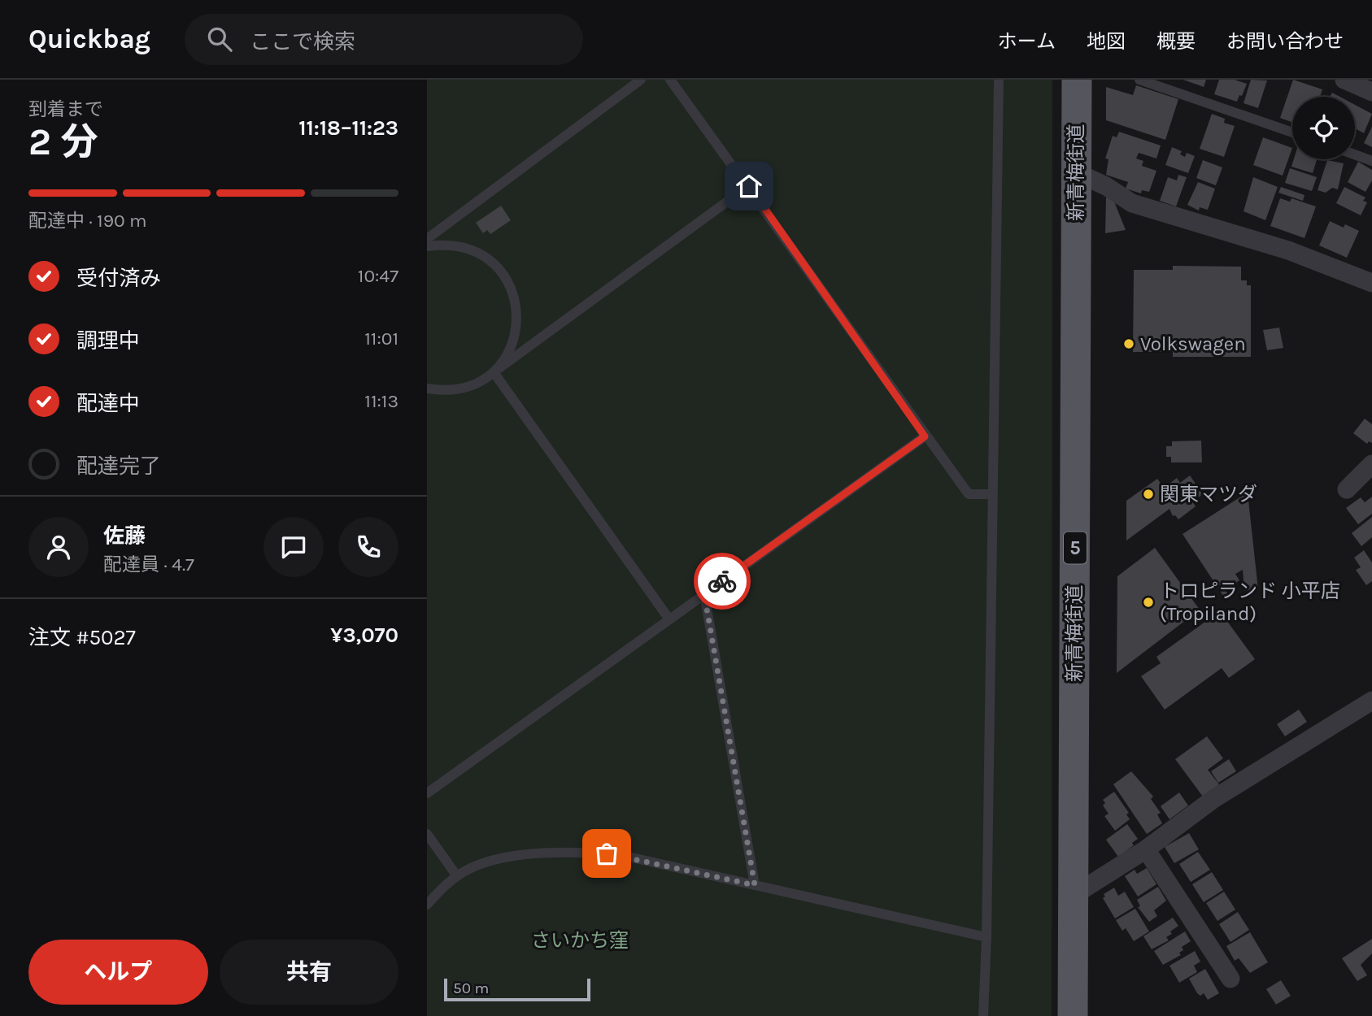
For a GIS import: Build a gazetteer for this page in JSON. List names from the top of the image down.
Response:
{
  "streets": {
    "main road": ["新青梅街道", "5"]
  },
  "parks": ["さいかち窪"],
  "places": ["Volkswagen", "関東マツダ", "トロピランド 小平店 (Tropiland)"],
  "scale_bar": "50 m",
  "page": {
    "header": "Quickbag",
    "search": "ここで検索",
    "nav": [
      "ホーム",
      "地図",
      "概要",
      "お問い合わせ"
    ],
    "heading": ["2 分", "到着まで", "11:18–11:23"],
    "panel": [
      "佐藤",
      "配達員 · 4.7",
      "注文 #5027",
      "¥3,070"
    ],
    "bar": "配達中 · 190 m",
    "list": [
      ["受付済み", "10:47"],
      ["調理中", "11:01"],
      ["配達中", "11:13"],
      "配達完了"
    ],
    "buttons": ["ヘルプ", "共有"],
    "scale": "50 m"
  }
}
